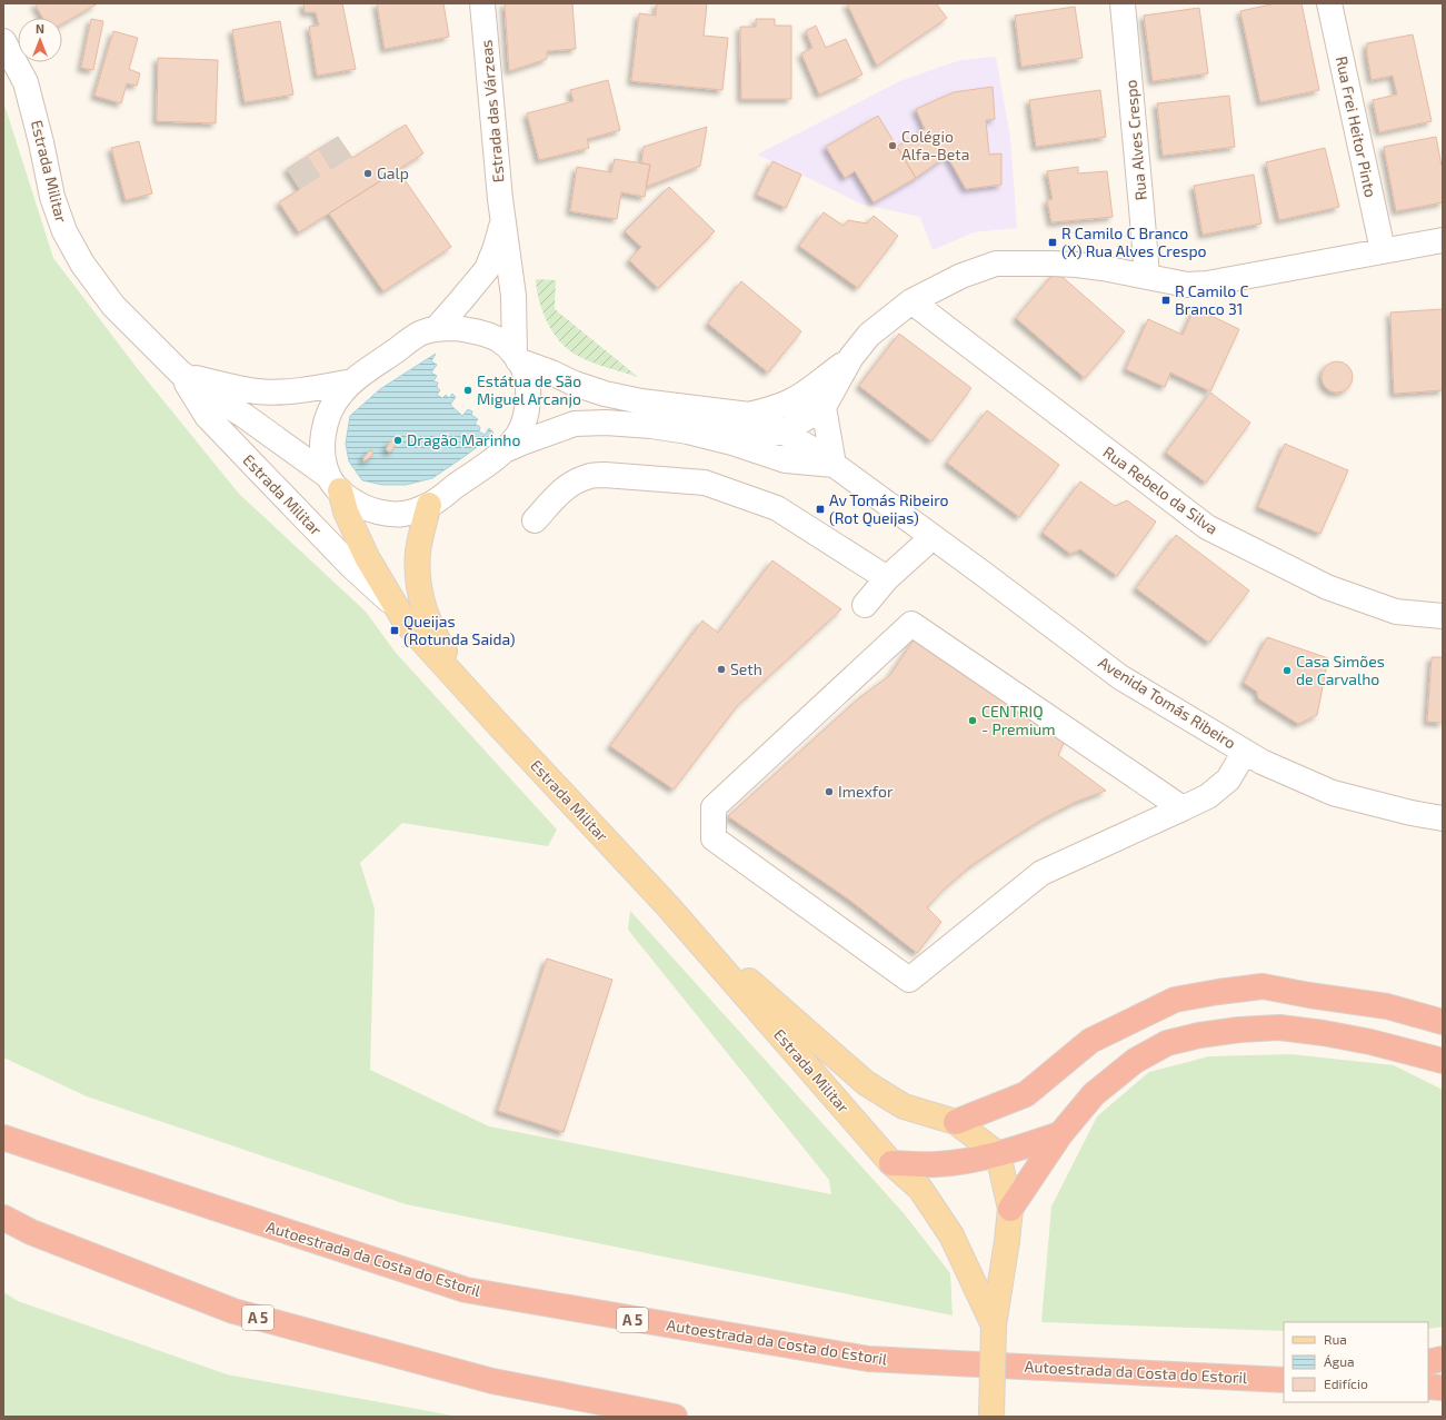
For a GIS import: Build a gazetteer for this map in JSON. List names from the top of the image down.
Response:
{
  "streets": {
    "highway": ["Autoestrada da Costa do Estoril", "A 5"],
    "main road": ["Estrada Militar"],
    "street": [
      "Estrada das Várzeas",
      "Rua Frei Heitor Pinto",
      "Rua Alves Crespo",
      "Rua Rebelo da Silva",
      "Avenida Tomás Ribeiro"
    ]
  },
  "crossings": [
    ["Estrada das Várzeas", "Avenida Tomás Ribeiro"]
  ],
  "places": {
    "other": [
      "Colégio Alfa-Beta",
      "Galp",
      "Estátua de São Miguel Arcanjo",
      "Dragão Marinho",
      "Seth",
      "Casa Simões de Carvalho",
      "CENTRIQ - Premium",
      "Imexfor"
    ],
    "transit": [
      "R Camilo C Branco (X) Rua Alves Crespo",
      "R Camilo C Branco 31",
      "Av Tomás Ribeiro (Rot Queijas)",
      "Queijas (Rotunda Saida)"
    ]
  },
  "legend": ["Rua", "Água", "Edifício"],
  "north": "top"
}
